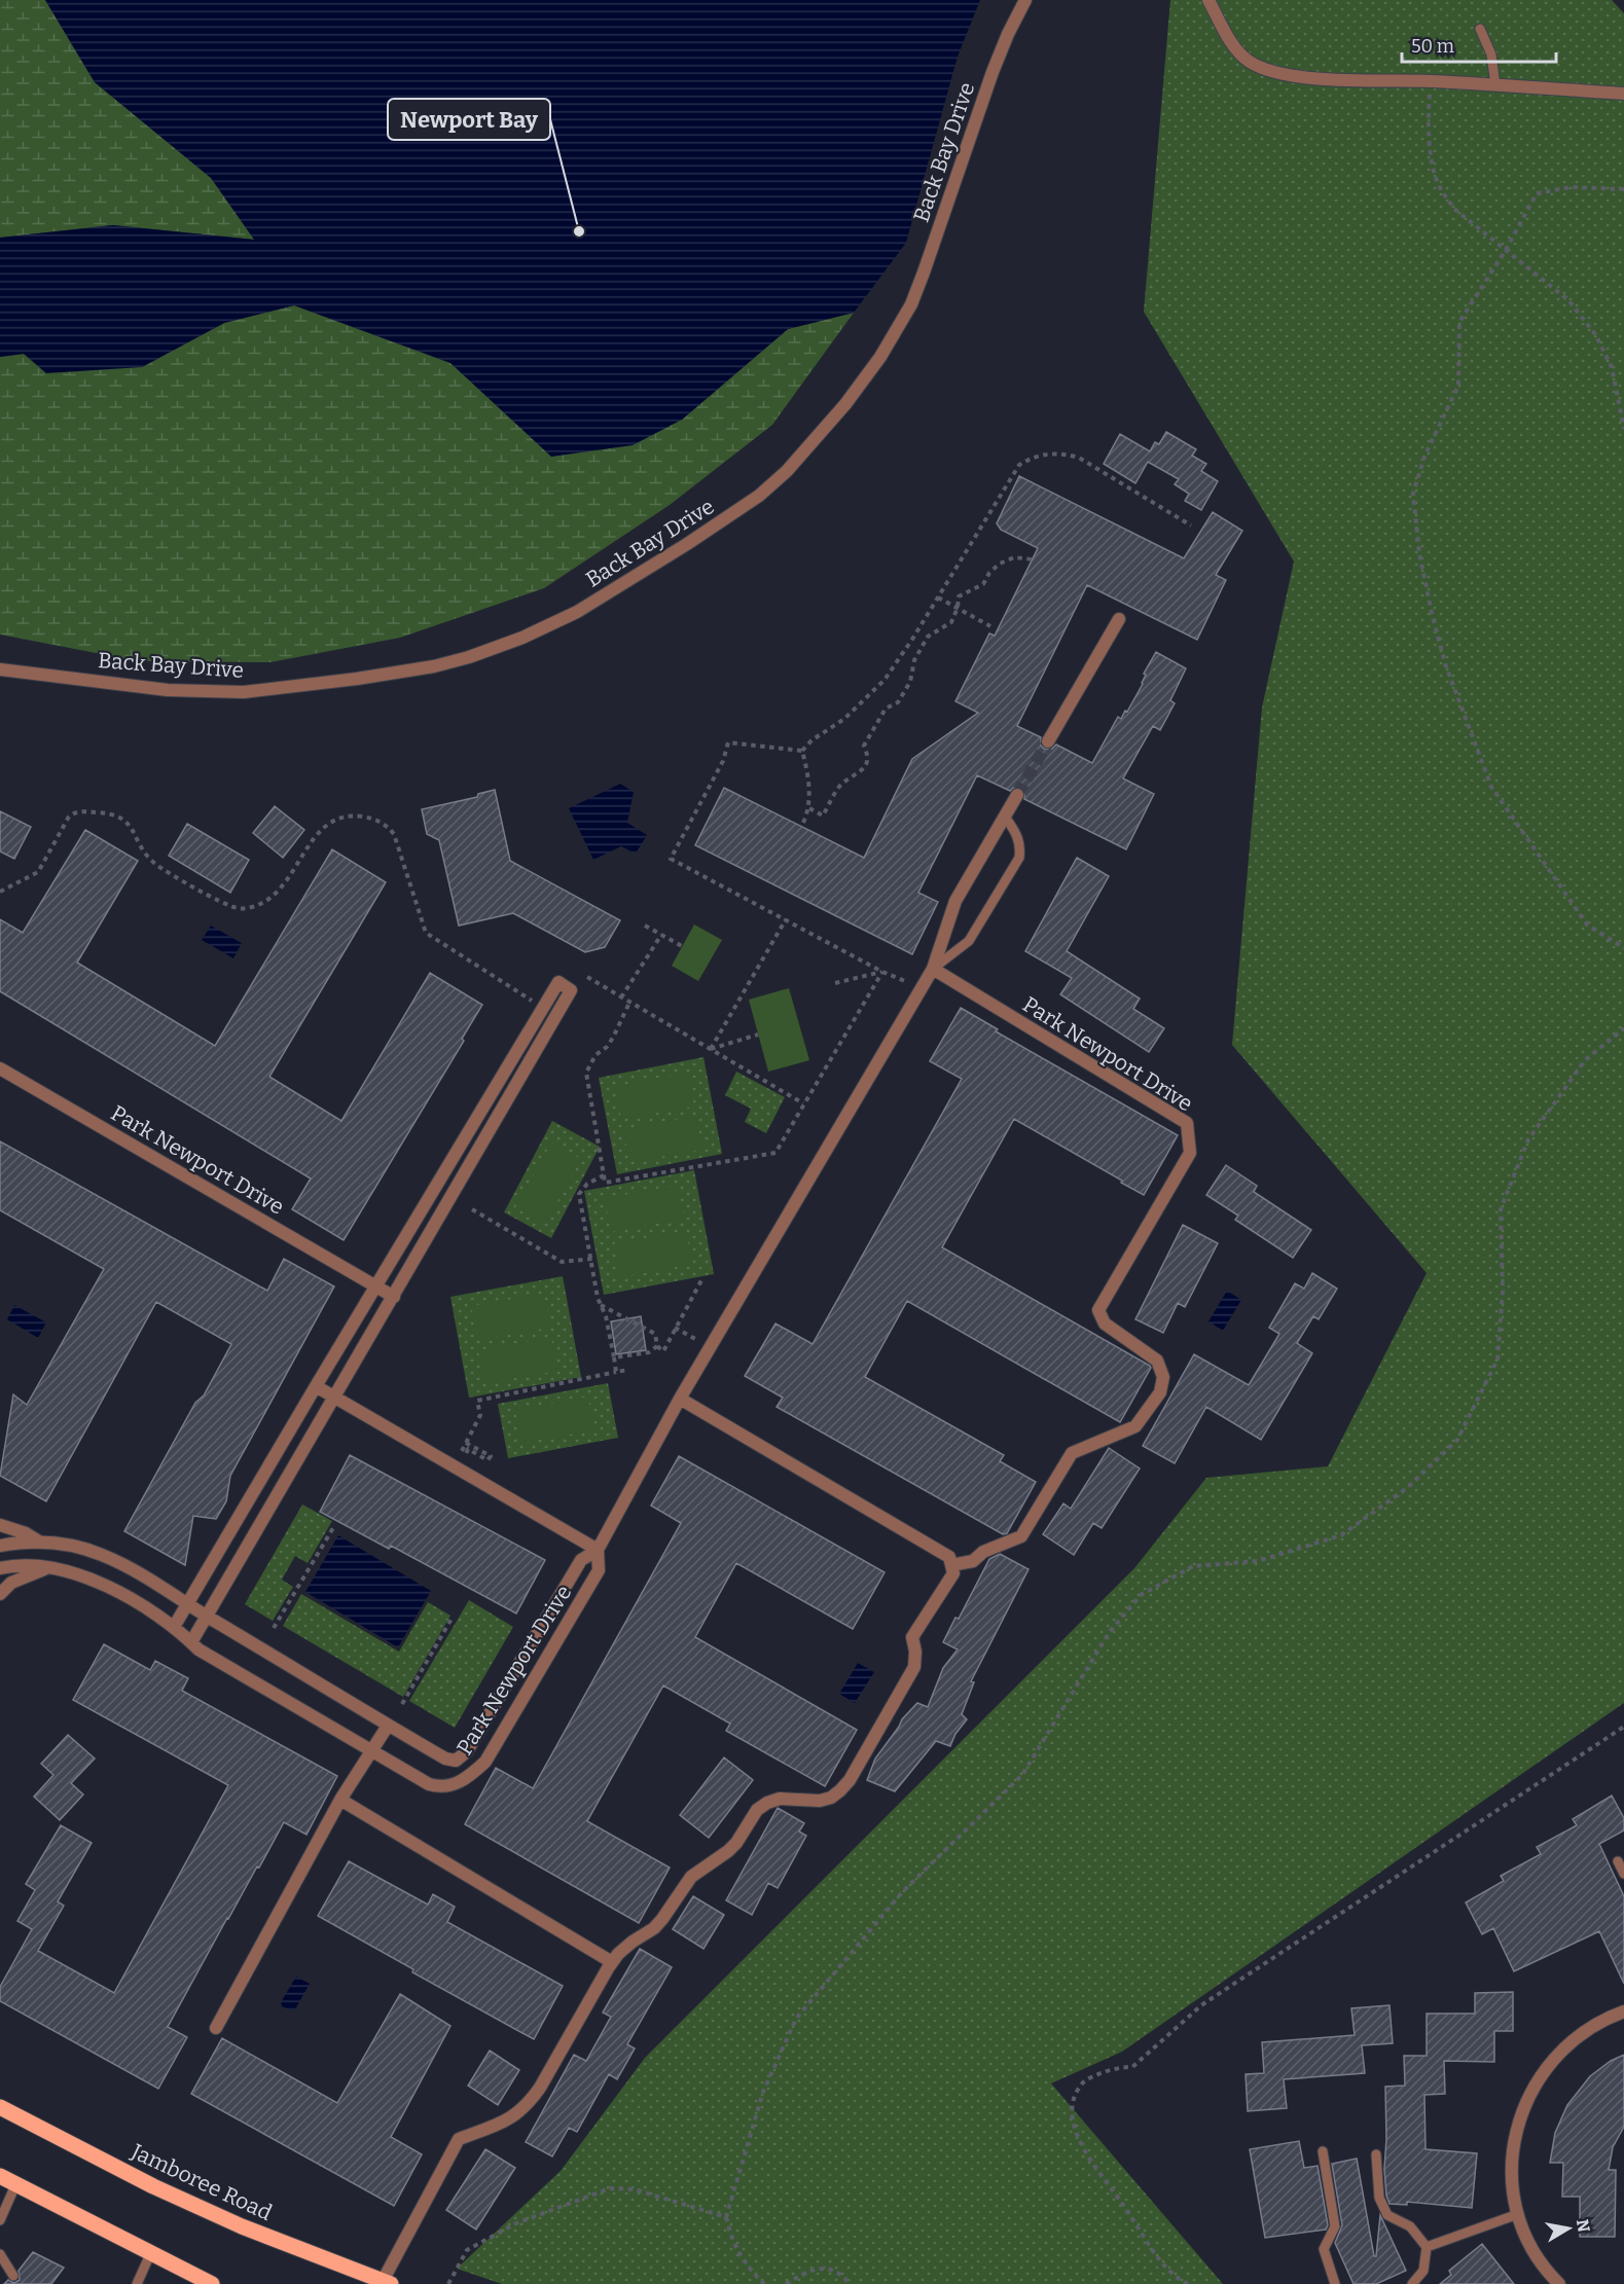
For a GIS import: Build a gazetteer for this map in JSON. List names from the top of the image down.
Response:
{
  "streets": {
    "main road": ["Jamboree Road"],
    "street": ["Back Bay Drive", "Park Newport Drive"]
  },
  "places": ["Newport Bay"],
  "scale_bar": "50 m",
  "north": "right"
}
